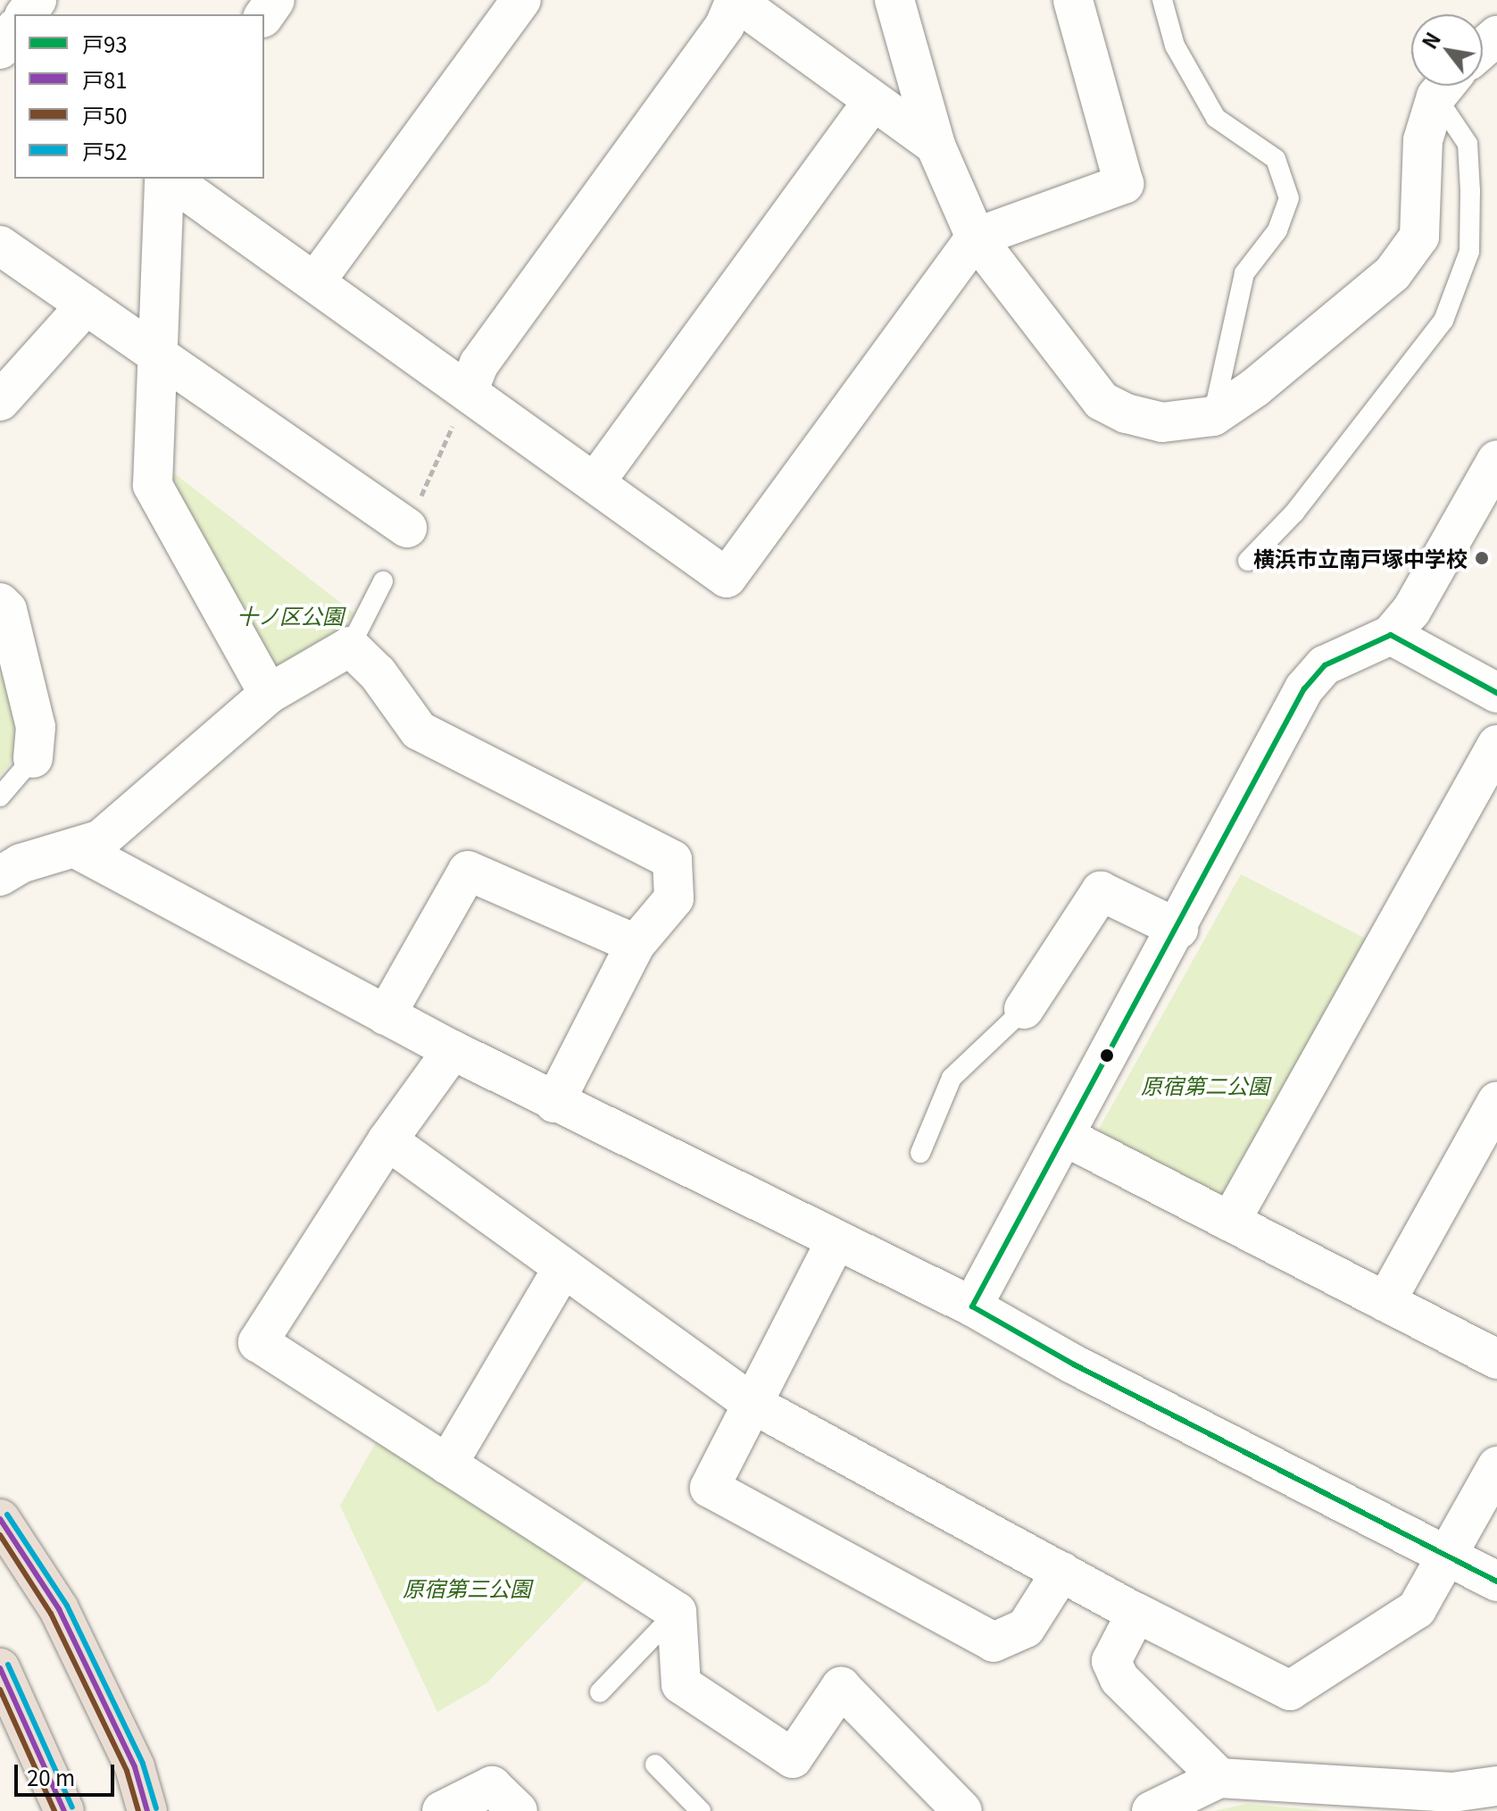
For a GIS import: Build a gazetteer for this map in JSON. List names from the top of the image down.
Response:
{
  "parks": ["十ノ区公園", "原宿第二公園", "原宿第三公園"],
  "places": ["横浜市立南戸塚中学校"],
  "lines": [
    "transit line 戸93",
    "transit line 戸52",
    "transit line 戸81",
    "transit line 戸50"
  ],
  "legend": [
    "戸93",
    "戸81",
    "戸50",
    "戸52"
  ],
  "scale_bar": "20 m",
  "north": "top left"
}
